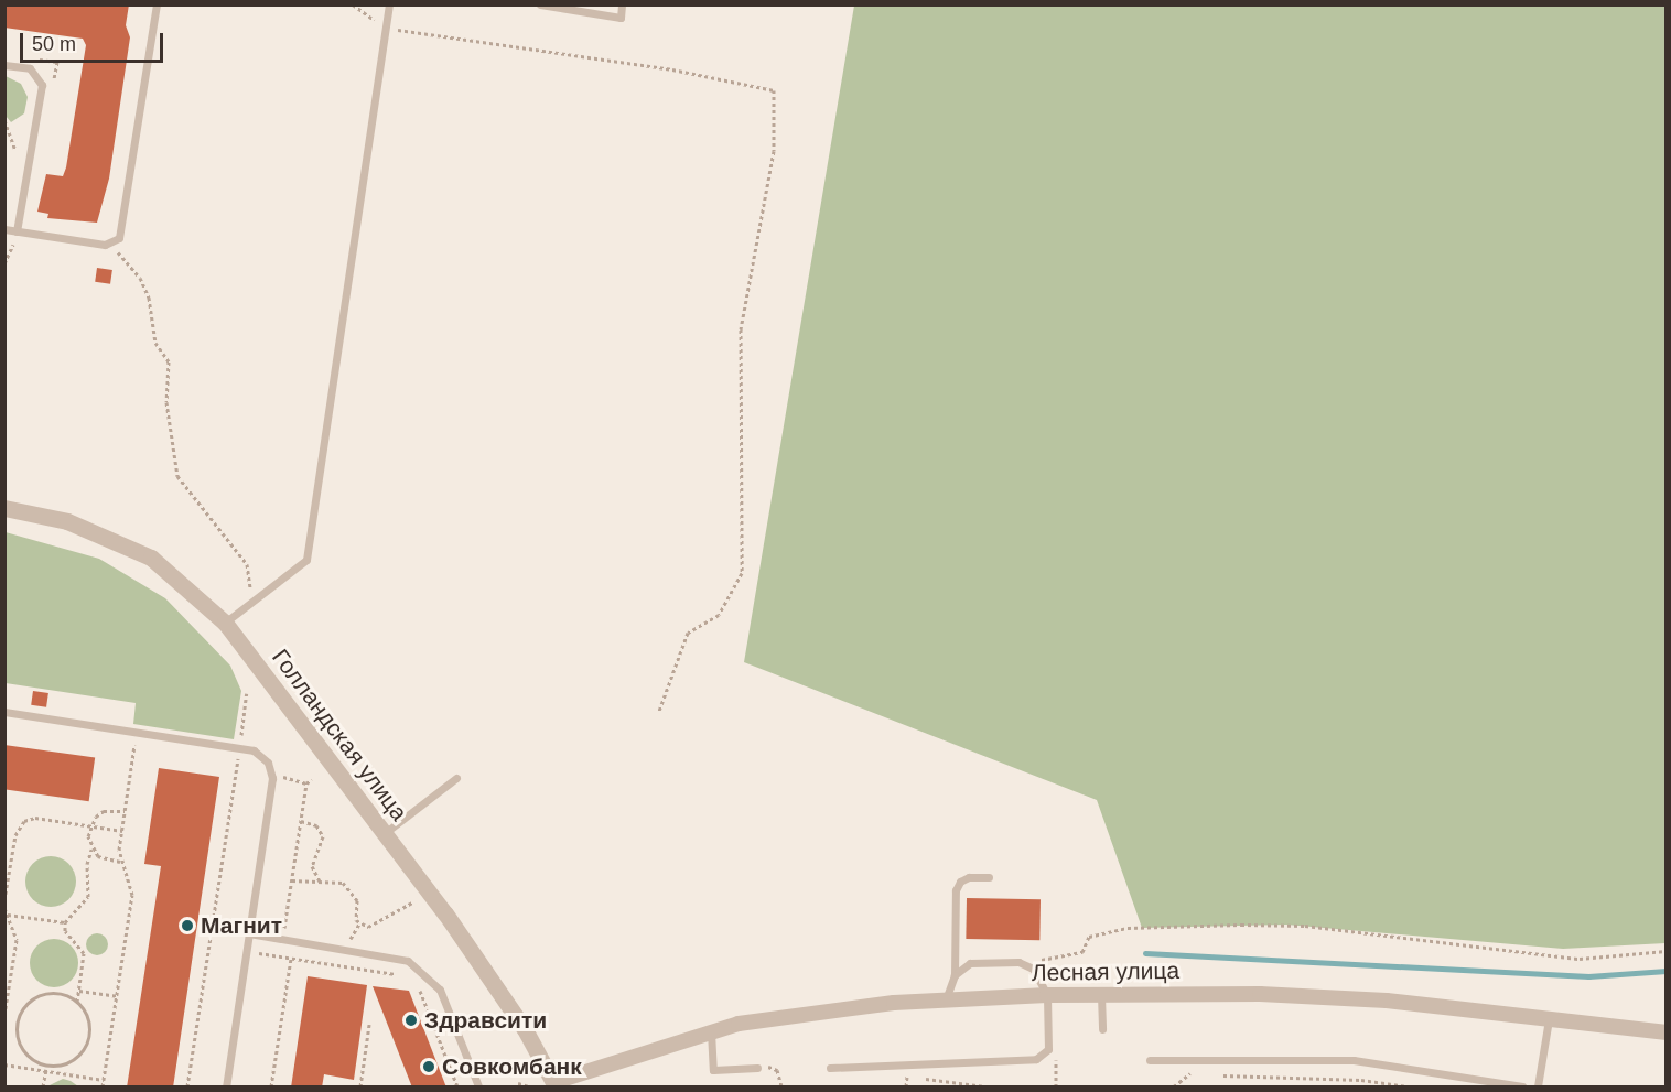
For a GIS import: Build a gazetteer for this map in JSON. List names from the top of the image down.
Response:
{
  "streets": {
    "street": ["Голландская улица", "Лесная улица"]
  },
  "crossings": [
    ["Голландская улица", "Лесная улица"]
  ],
  "places": ["Магнит", "Здравсити", "Совкомбанк"],
  "scale_bar": "50 m"
}
